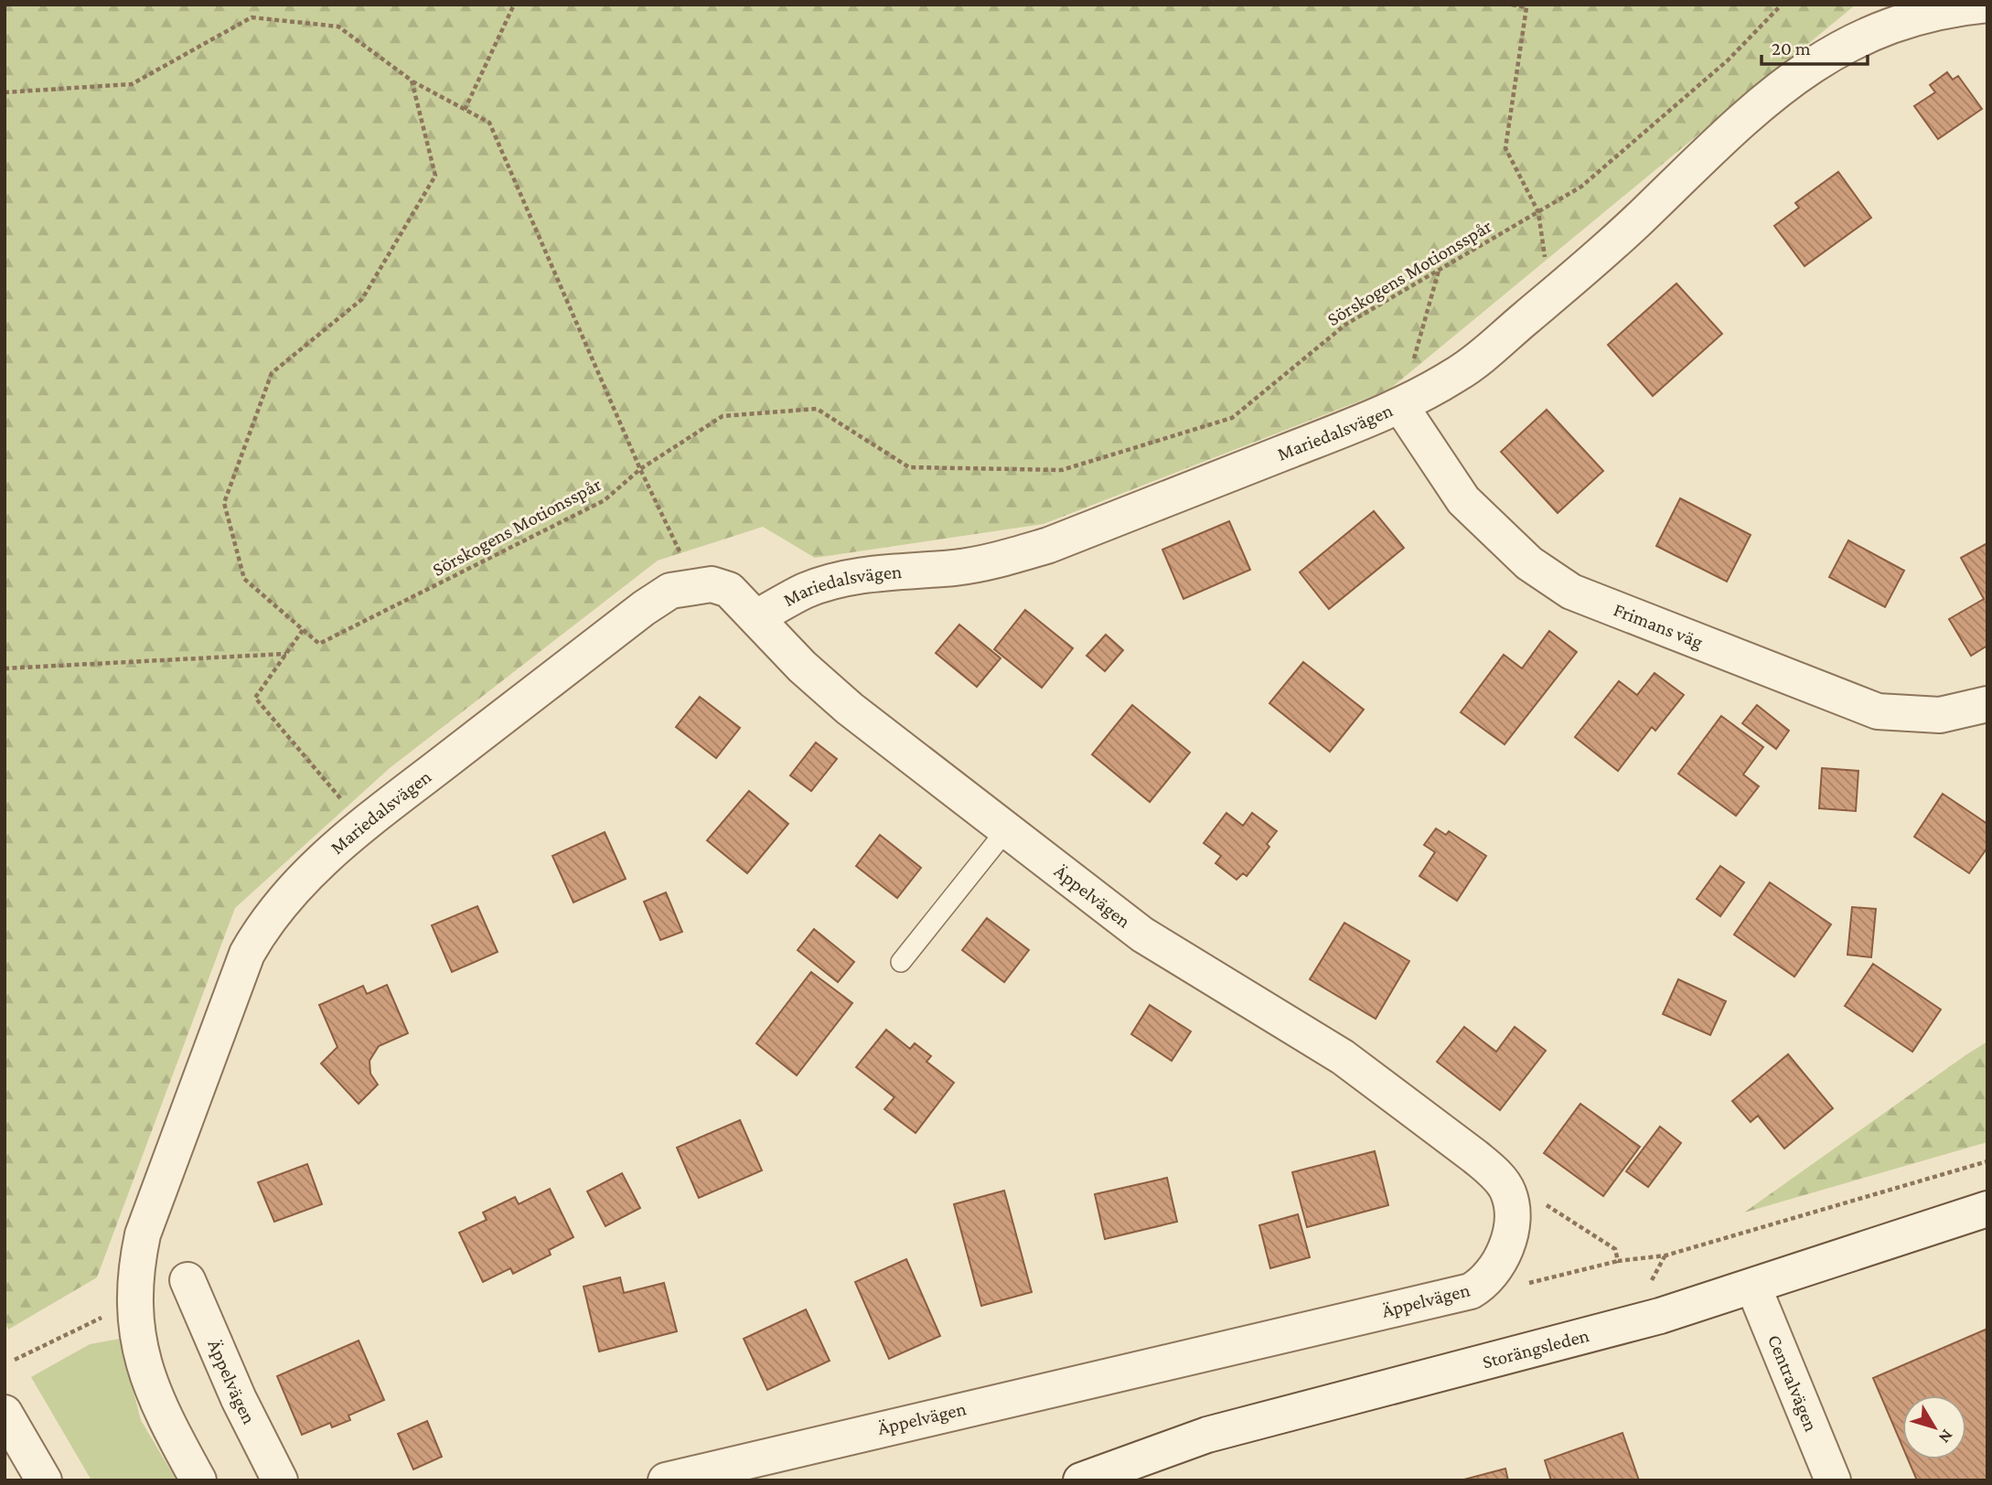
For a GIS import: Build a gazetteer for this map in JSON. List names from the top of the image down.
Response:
{
  "streets": {
    "street": [
      "Mariedalsvägen",
      "Frimans väg",
      "Äppelvägen",
      "Storängsleden",
      "Centralvägen"
    ],
    "path": ["Sörskogens Motionsspår"]
  },
  "crossings": [
    ["Mariedalsvägen", "Frimans väg"],
    ["Mariedalsvägen", "Äppelvägen"],
    ["Storängsleden", "Centralvägen"]
  ],
  "scale_bar": "20 m",
  "north": "bottom right"
}
